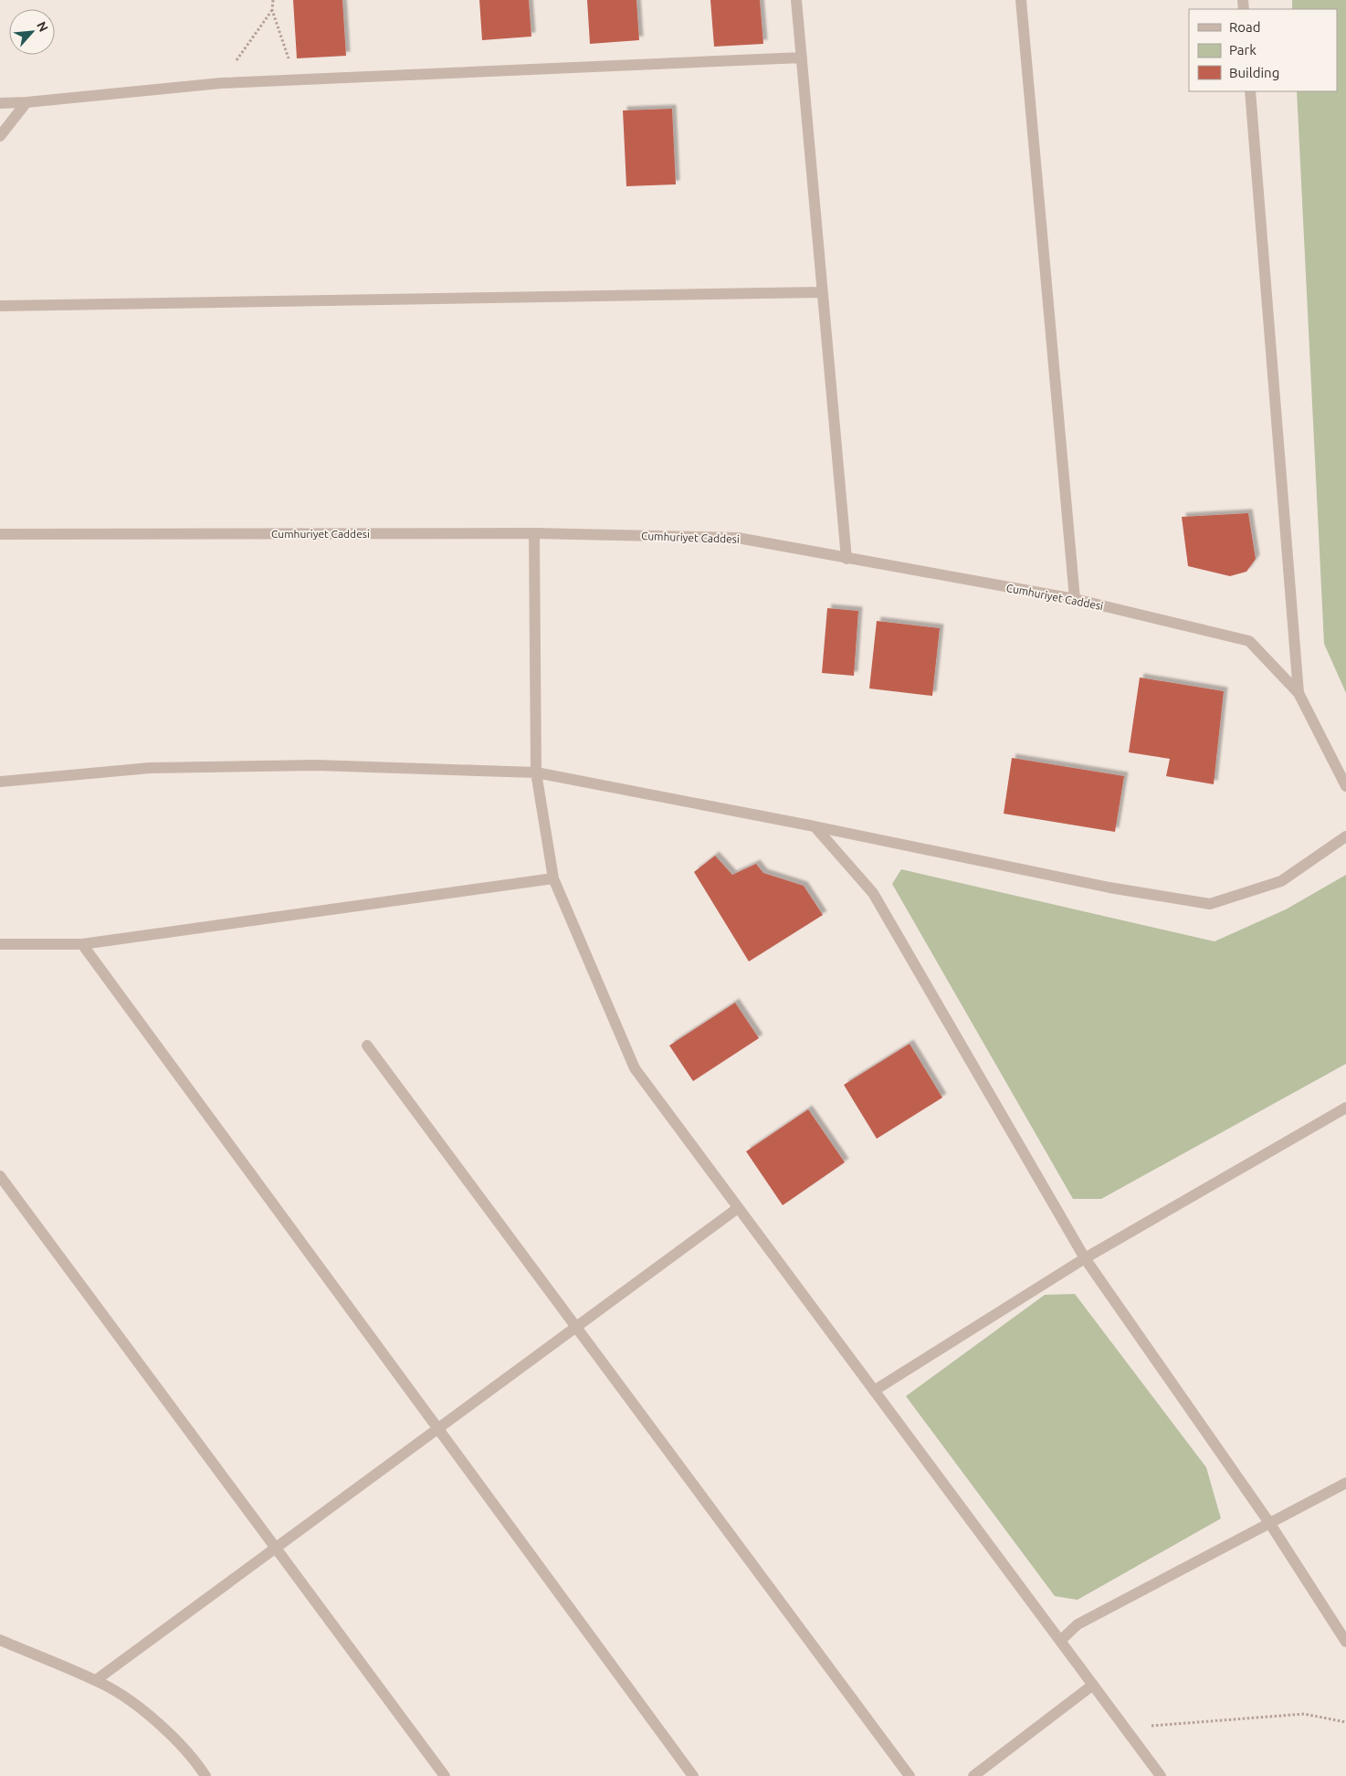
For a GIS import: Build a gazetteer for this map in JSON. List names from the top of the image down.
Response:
{
  "streets": {
    "street": ["Cumhuriyet Caddesi"]
  },
  "legend": ["Road", "Park", "Building"],
  "north": "top right"
}
